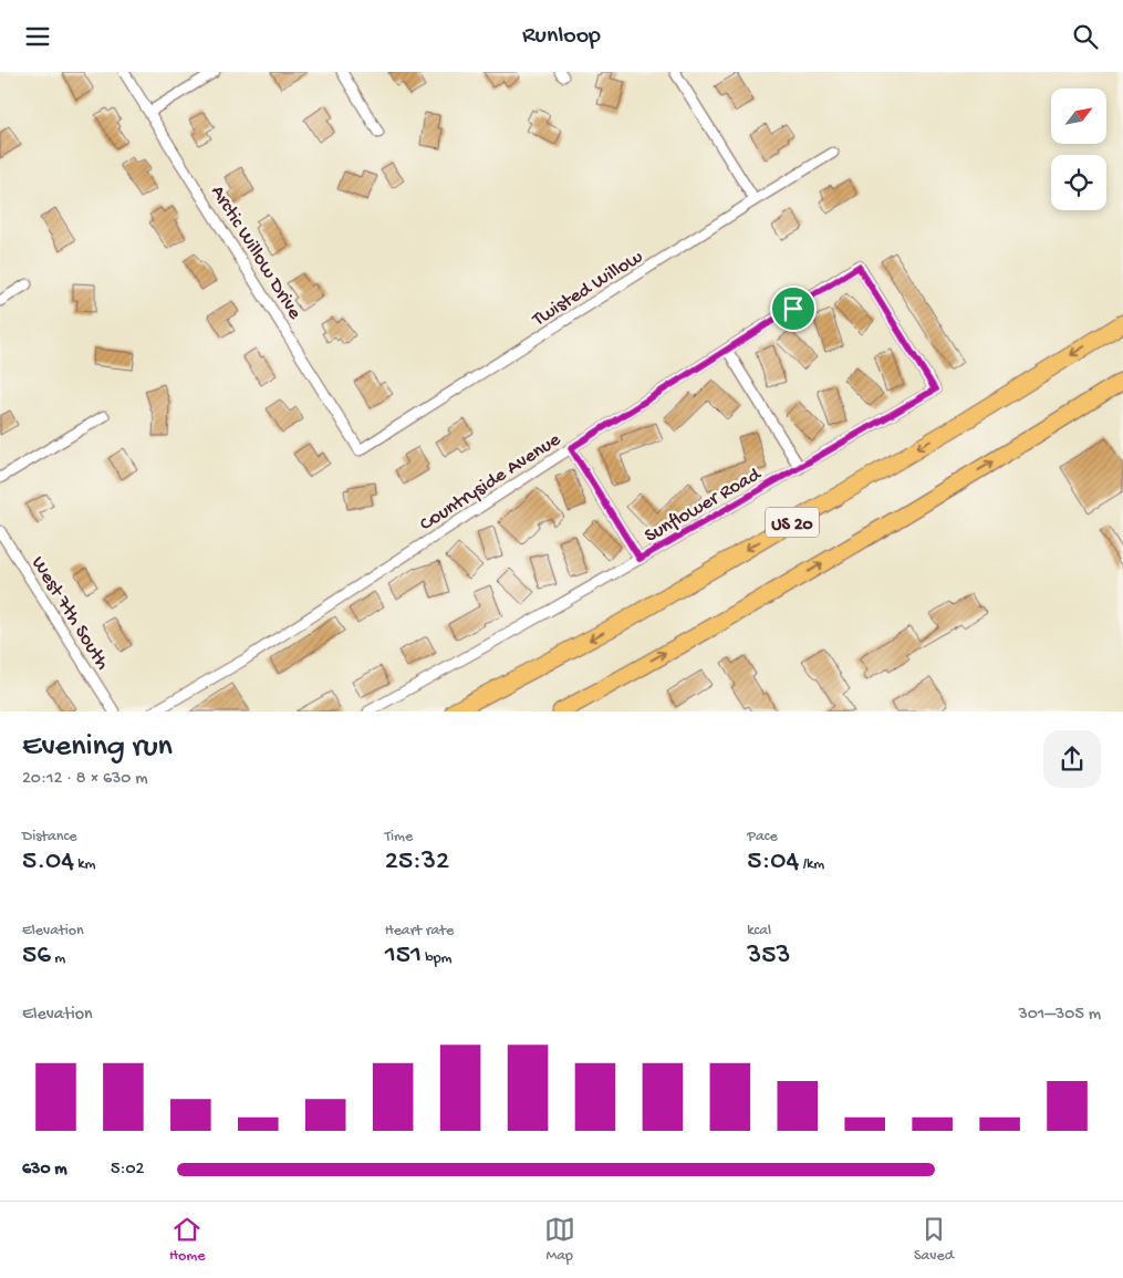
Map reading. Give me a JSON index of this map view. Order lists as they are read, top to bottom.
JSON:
{
  "streets": {
    "highway": ["US 20"],
    "street": [
      "Arctic Willow Drive",
      "Twisted Willow",
      "Countryside Avenue",
      "Sunflower Road",
      "West 7th South"
    ]
  },
  "crossings": [
    ["Arctic Willow Drive", "Twisted Willow"],
    ["Countryside Avenue", "Sunflower Road"]
  ],
  "north": "top right",
  "page": {
    "header": "Runloop",
    "heading": ["Evening run", "20:12 · 8 × 630 m"],
    "stats": [
      ["Distance", "5.04 km"],
      ["Time", "25:32"],
      ["Pace", "5:04 /km"],
      ["Elevation", "56 m"],
      ["Heart rate", "151 bpm"],
      ["kcal", "353"]
    ],
    "chart": ["Elevation", "301–305 m"],
    "list": [
      {
        "name": "630 m",
        "note": "5:02"
      }
    ],
    "tabs": ["Home", "Map", "Saved"]
  }
}
